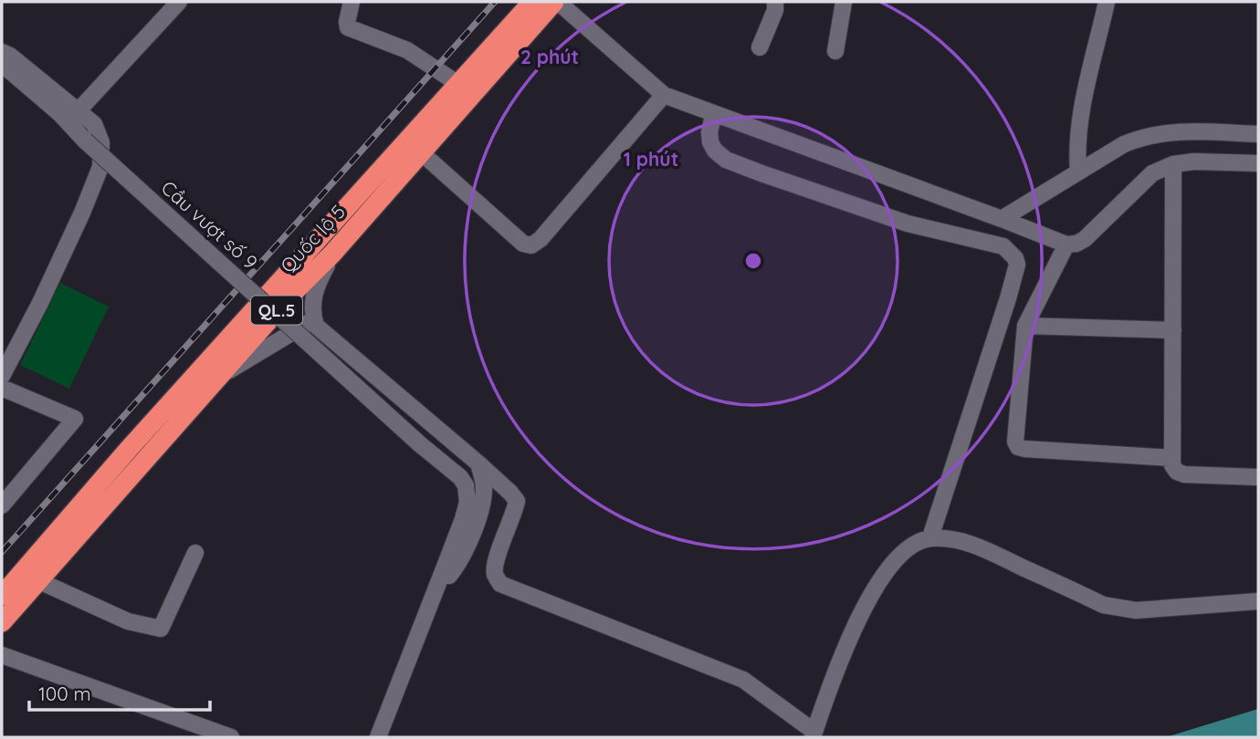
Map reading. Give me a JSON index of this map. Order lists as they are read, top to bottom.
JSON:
{
  "streets": {
    "highway": ["Quốc lộ 5", "QL.5"],
    "street": ["Cầu vượt số 9"]
  },
  "scale_bar": "100 m",
  "rings": ["2 phút", "1 phút"]
}
